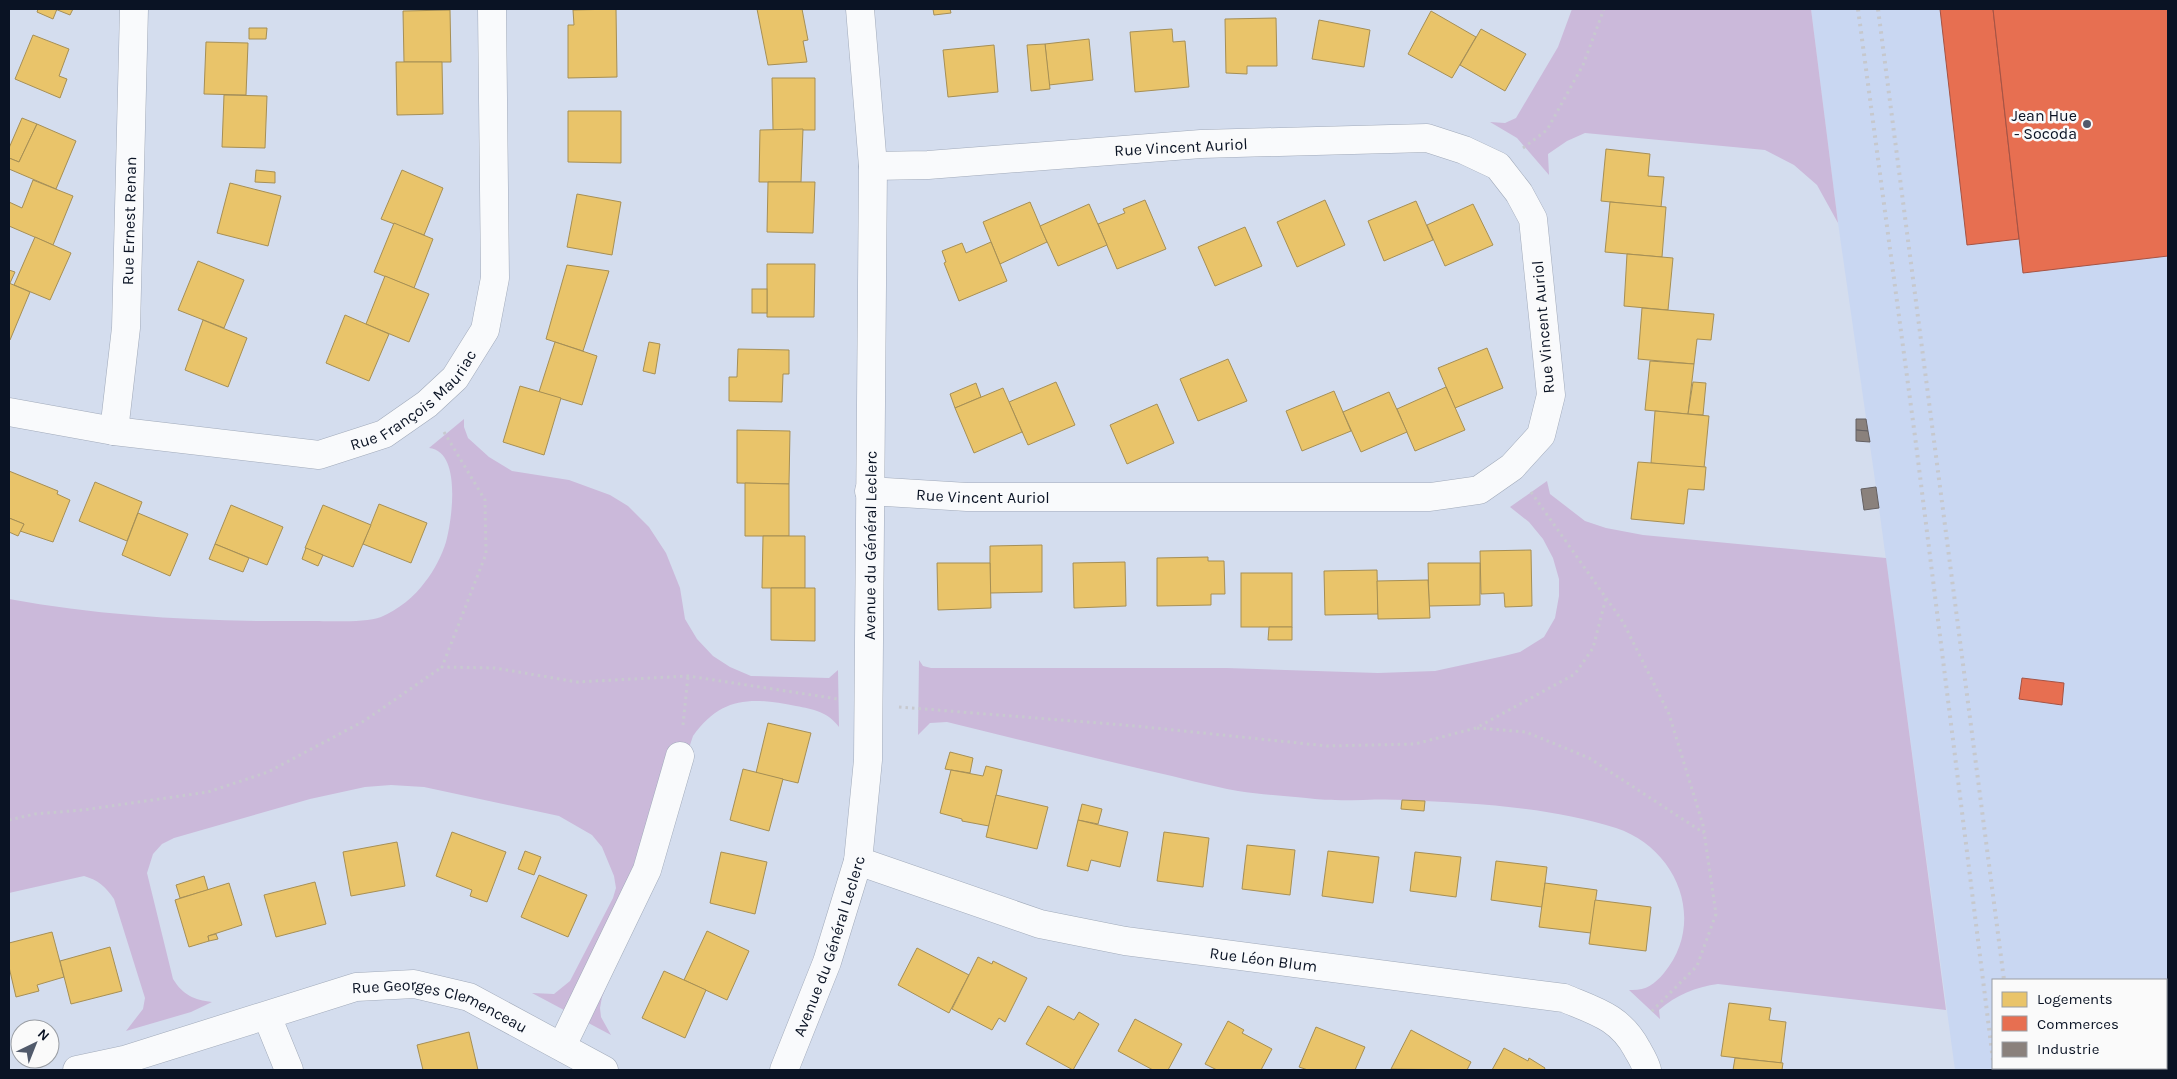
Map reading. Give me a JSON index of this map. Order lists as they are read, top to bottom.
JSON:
{
  "streets": {
    "street": [
      "Rue Vincent Auriol",
      "Rue Ernest Renan",
      "Rue François Mauriac",
      "Avenue du Général Leclerc",
      "Rue Léon Blum",
      "Rue Georges Clemenceau"
    ]
  },
  "crossings": [
    ["Rue Vincent Auriol", "Avenue du Général Leclerc"],
    ["Rue Ernest Renan", "Rue François Mauriac"],
    ["Avenue du Général Leclerc", "Rue Léon Blum"]
  ],
  "places": ["Jean Hue - Socoda"],
  "legend": ["Logements", "Commerces", "Industrie"],
  "north": "top right"
}
